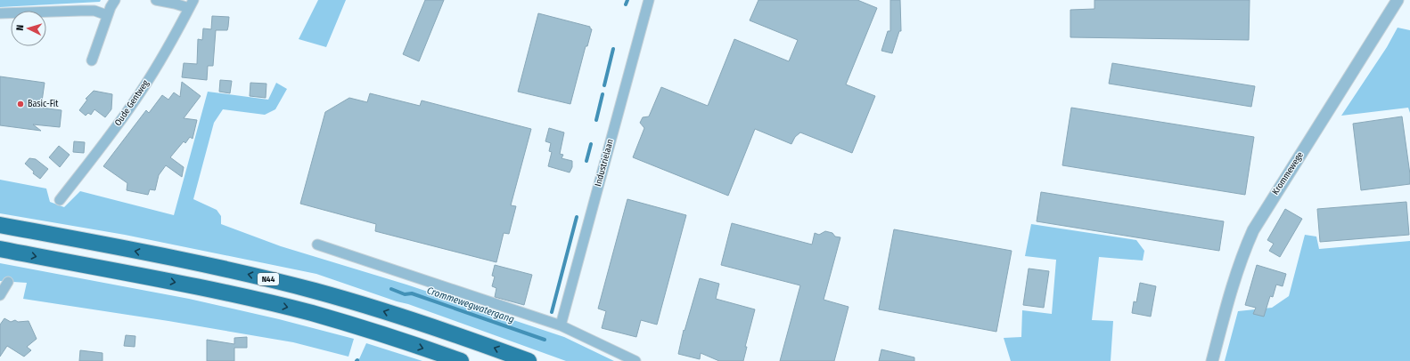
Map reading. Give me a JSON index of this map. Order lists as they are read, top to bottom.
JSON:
{
  "streets": {
    "highway": ["N44"],
    "street": ["Oude Gentweg", "Industrielaan", "Krommewege"]
  },
  "water": ["Crommewegwatergang"],
  "places": ["Basic-Fit"],
  "north": "left"
}
